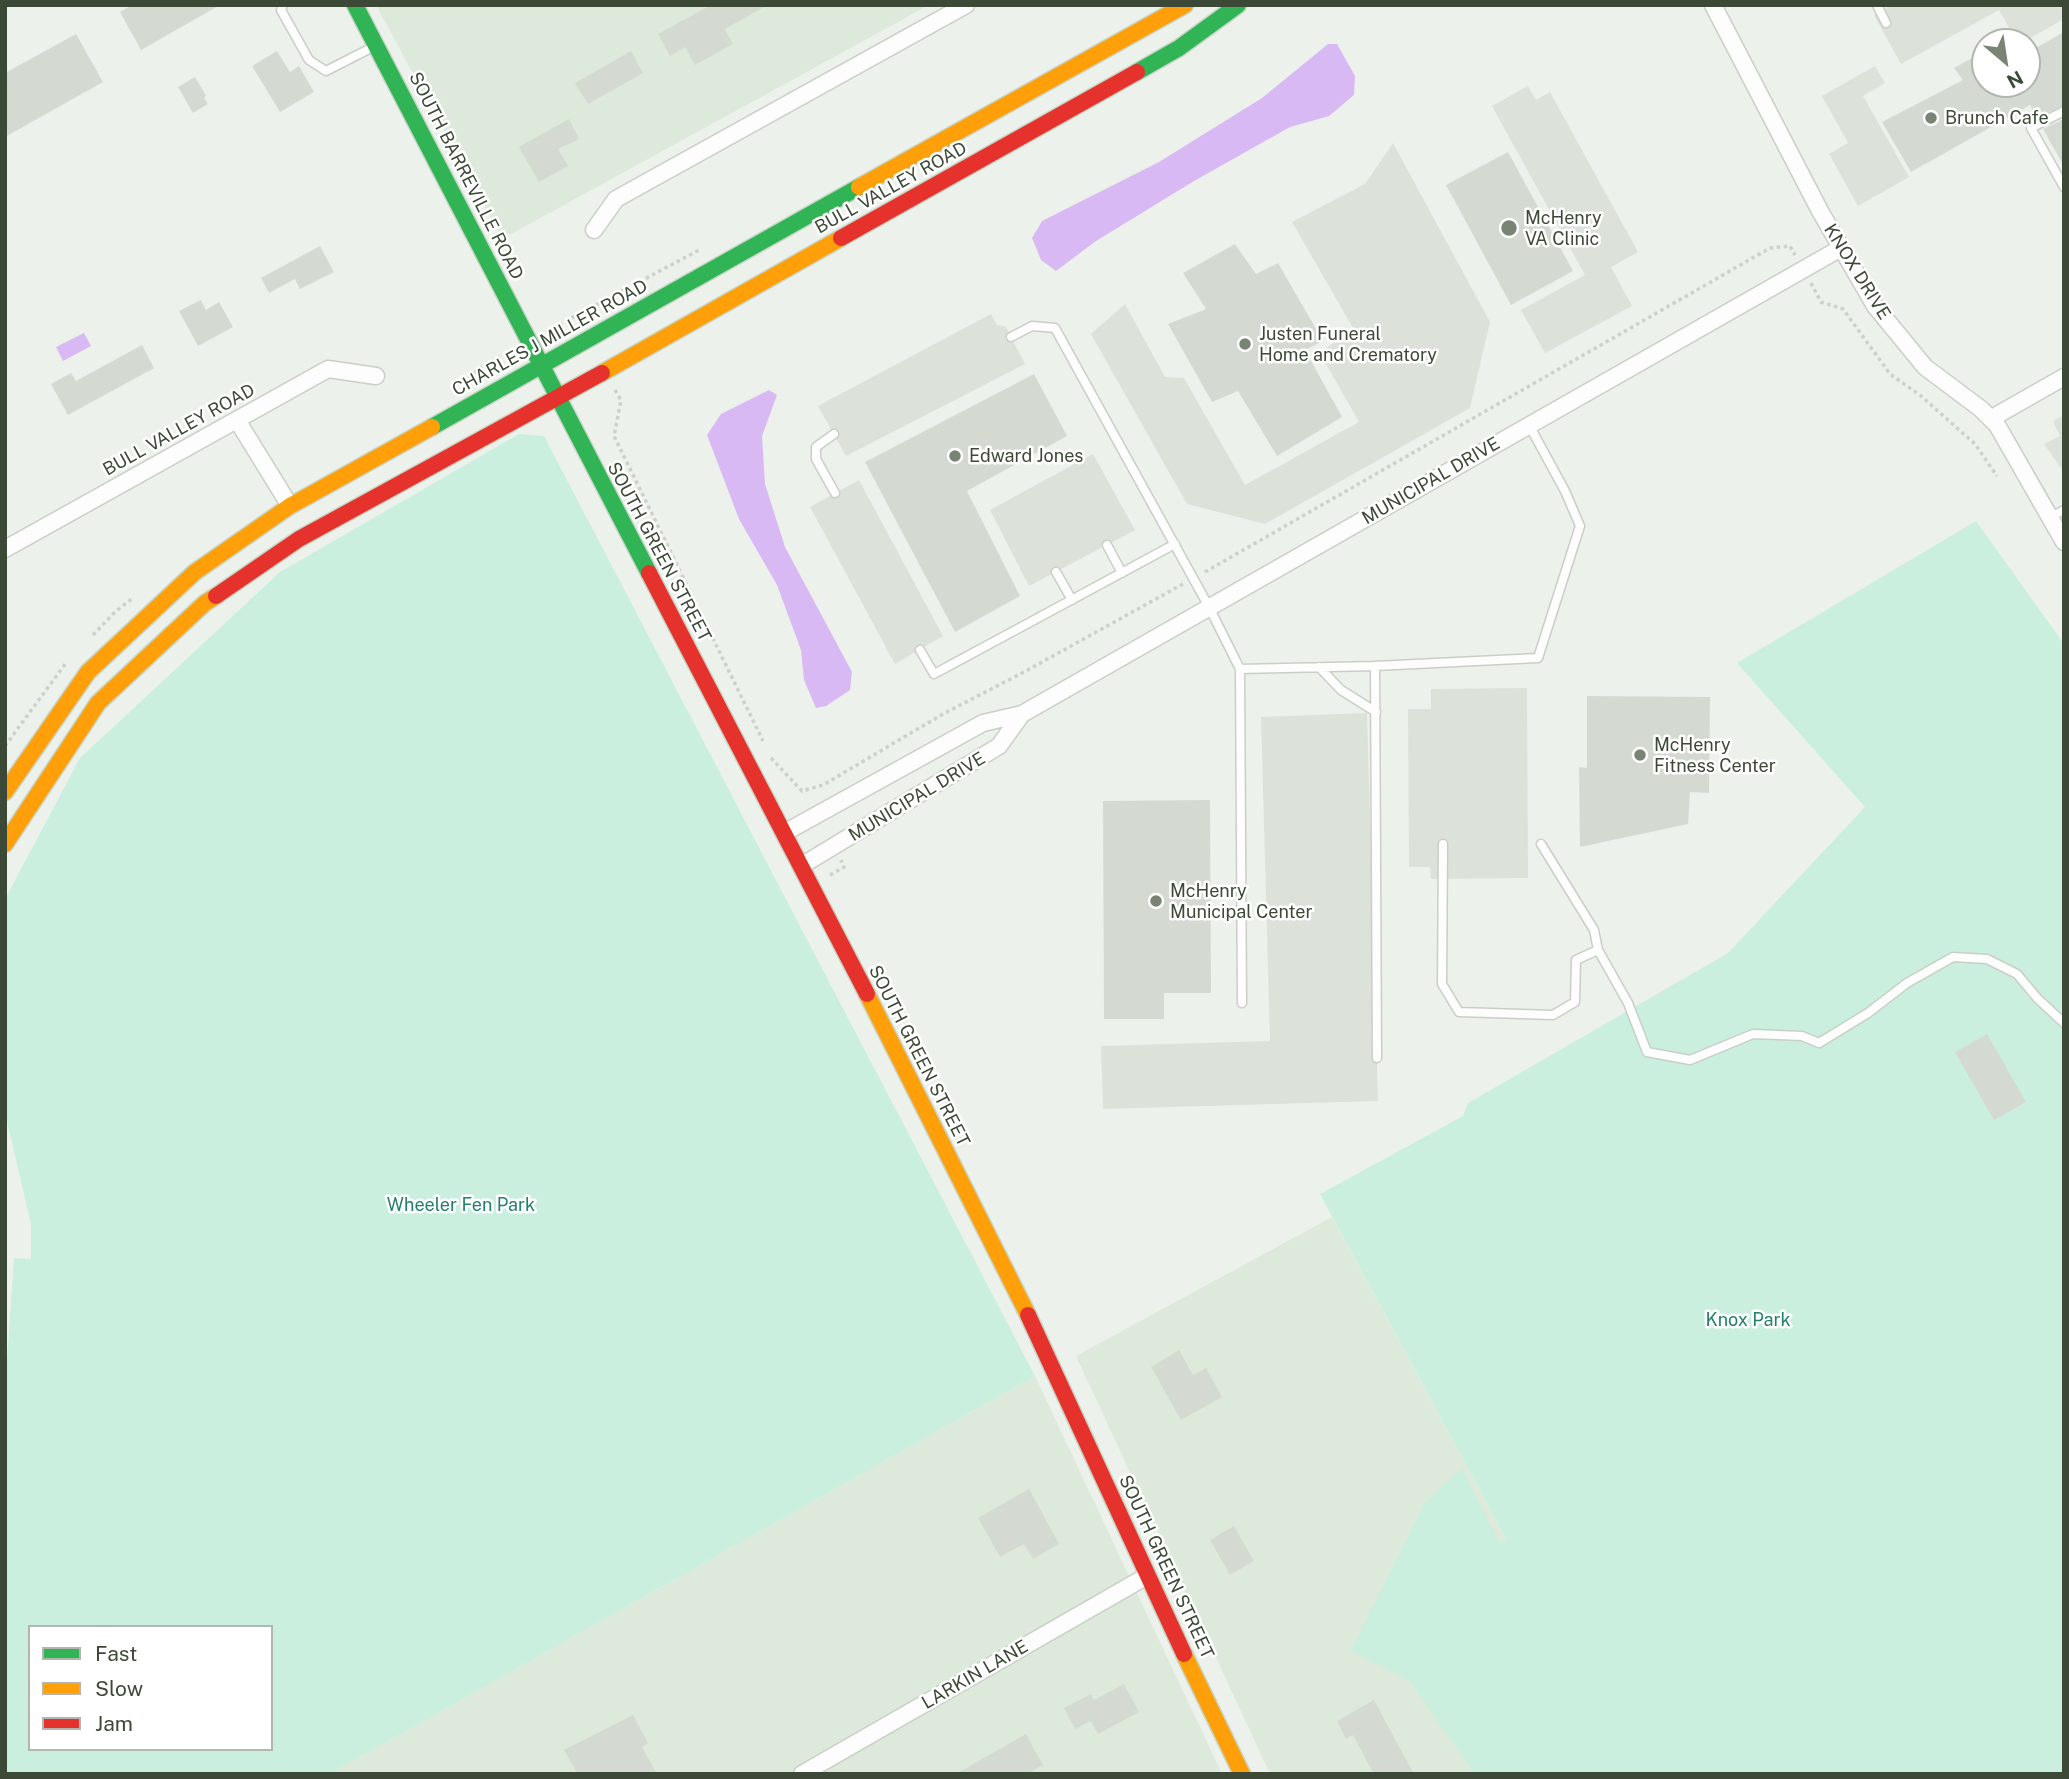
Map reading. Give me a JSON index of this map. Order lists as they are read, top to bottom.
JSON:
{
  "streets": {
    "street": [
      "SOUTH BARREVILLE ROAD",
      "BULL VALLEY ROAD",
      "KNOX DRIVE",
      "CHARLES J MILLER ROAD",
      "MUNICIPAL DRIVE",
      "SOUTH GREEN STREET",
      "LARKIN LANE"
    ]
  },
  "crossings": [
    ["SOUTH BARREVILLE ROAD", "CHARLES J MILLER ROAD"],
    ["SOUTH BARREVILLE ROAD", "SOUTH GREEN STREET"],
    ["BULL VALLEY ROAD", "SOUTH GREEN STREET"],
    ["KNOX DRIVE", "MUNICIPAL DRIVE"],
    ["CHARLES J MILLER ROAD", "SOUTH GREEN STREET"],
    ["MUNICIPAL DRIVE", "SOUTH GREEN STREET"],
    ["SOUTH GREEN STREET", "LARKIN LANE"]
  ],
  "parks": ["Wheeler Fen Park", "Knox Park"],
  "places": [
    "Brunch Cafe",
    "McHenry VA Clinic",
    "Justen Funeral Home and Crematory",
    "Edward Jones",
    "McHenry Fitness Center",
    "McHenry Municipal Center"
  ],
  "legend": ["Fast", "Slow", "Jam"],
  "north": "bottom right"
}
